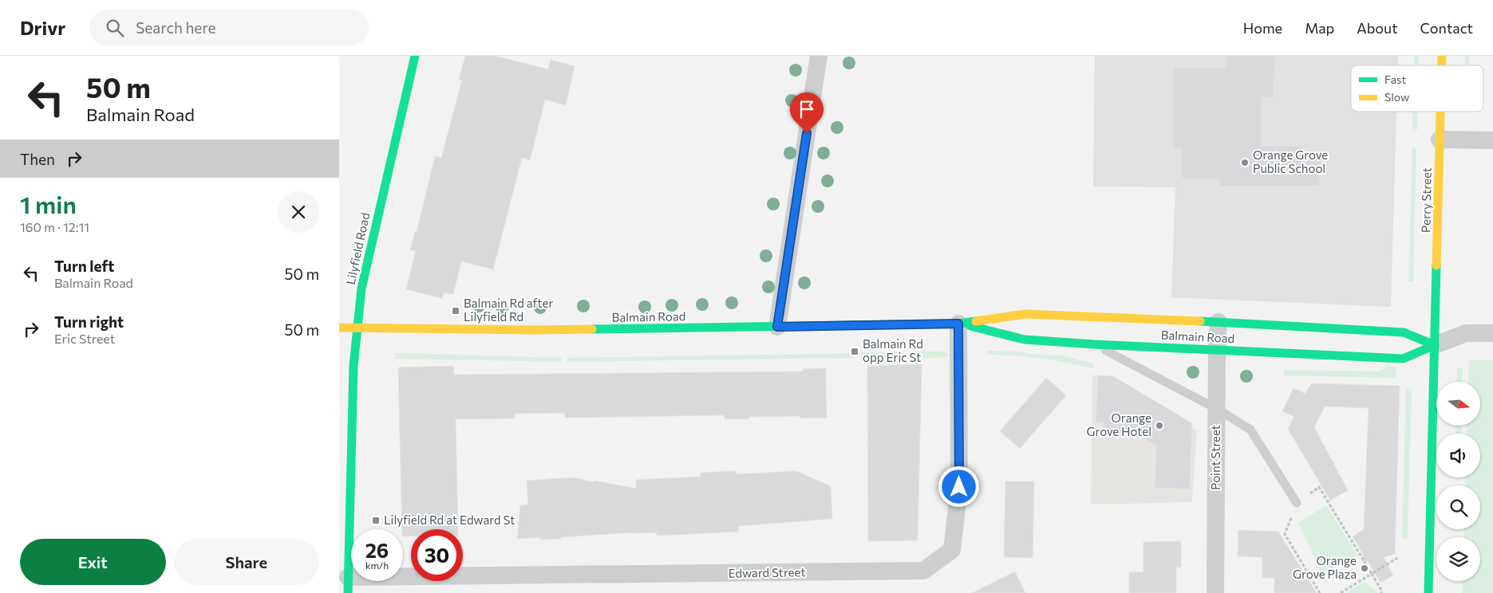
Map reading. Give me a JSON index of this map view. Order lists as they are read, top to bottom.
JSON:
{
  "streets": {
    "main road": ["Perry Street", "Lilyfield Road", "Balmain Road"],
    "street": ["Point Street", "Edward Street"]
  },
  "crossings": [
    ["Perry Street", "Balmain Road"],
    ["Lilyfield Road", "Balmain Road"],
    ["Lilyfield Road", "Edward Street"],
    ["Balmain Road", "Point Street"],
    ["Balmain Road", "Edward Street"]
  ],
  "places": {
    "other": ["Orange Grove Public School", "Orange Grove Hotel", "Orange Grove Plaza"],
    "transit": ["Balmain Rd after Lilyfield Rd", "Balmain Rd opp Eric St", "Lilyfield Rd at Edward St"]
  },
  "legend": ["Fast", "Slow"],
  "north": "right",
  "page": {
    "header": "Drivr",
    "search": "Search here",
    "nav": [
      "Home",
      "Map",
      "About",
      "Contact"
    ],
    "turn": ["50 m", "Balmain Road"],
    "then": "Then",
    "heading": ["1 min", "160 m · 12:11"],
    "list": [
      {
        "name": "Turn left",
        "note": "Balmain Road",
        "value": "50 m"
      },
      {
        "name": "Turn right",
        "note": "Eric Street",
        "value": "50 m"
      }
    ],
    "speed": "26 km/h",
    "limit": "30",
    "buttons": ["Exit", "Share"]
  }
}
